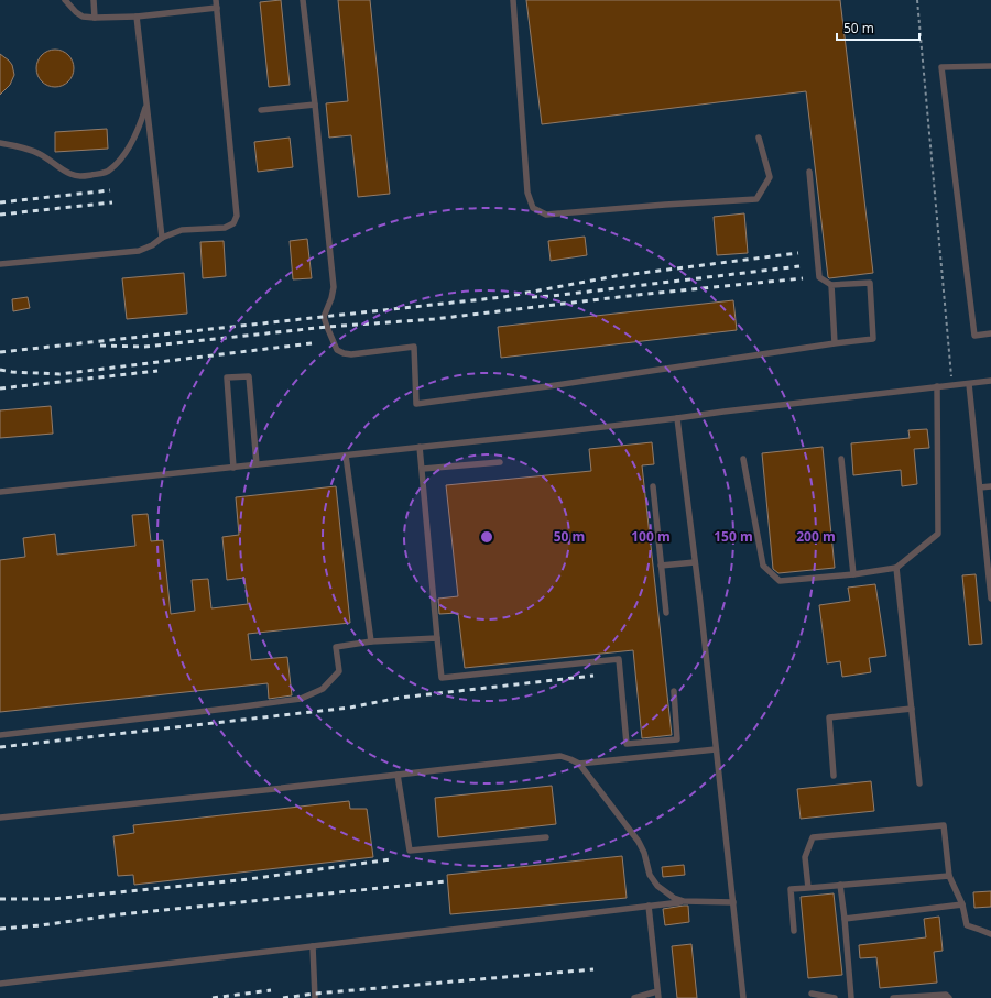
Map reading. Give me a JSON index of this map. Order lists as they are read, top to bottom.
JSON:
{
  "scale_bar": "50 m",
  "rings": [
    "50 m",
    "100 m",
    "150 m",
    "200 m"
  ]
}
